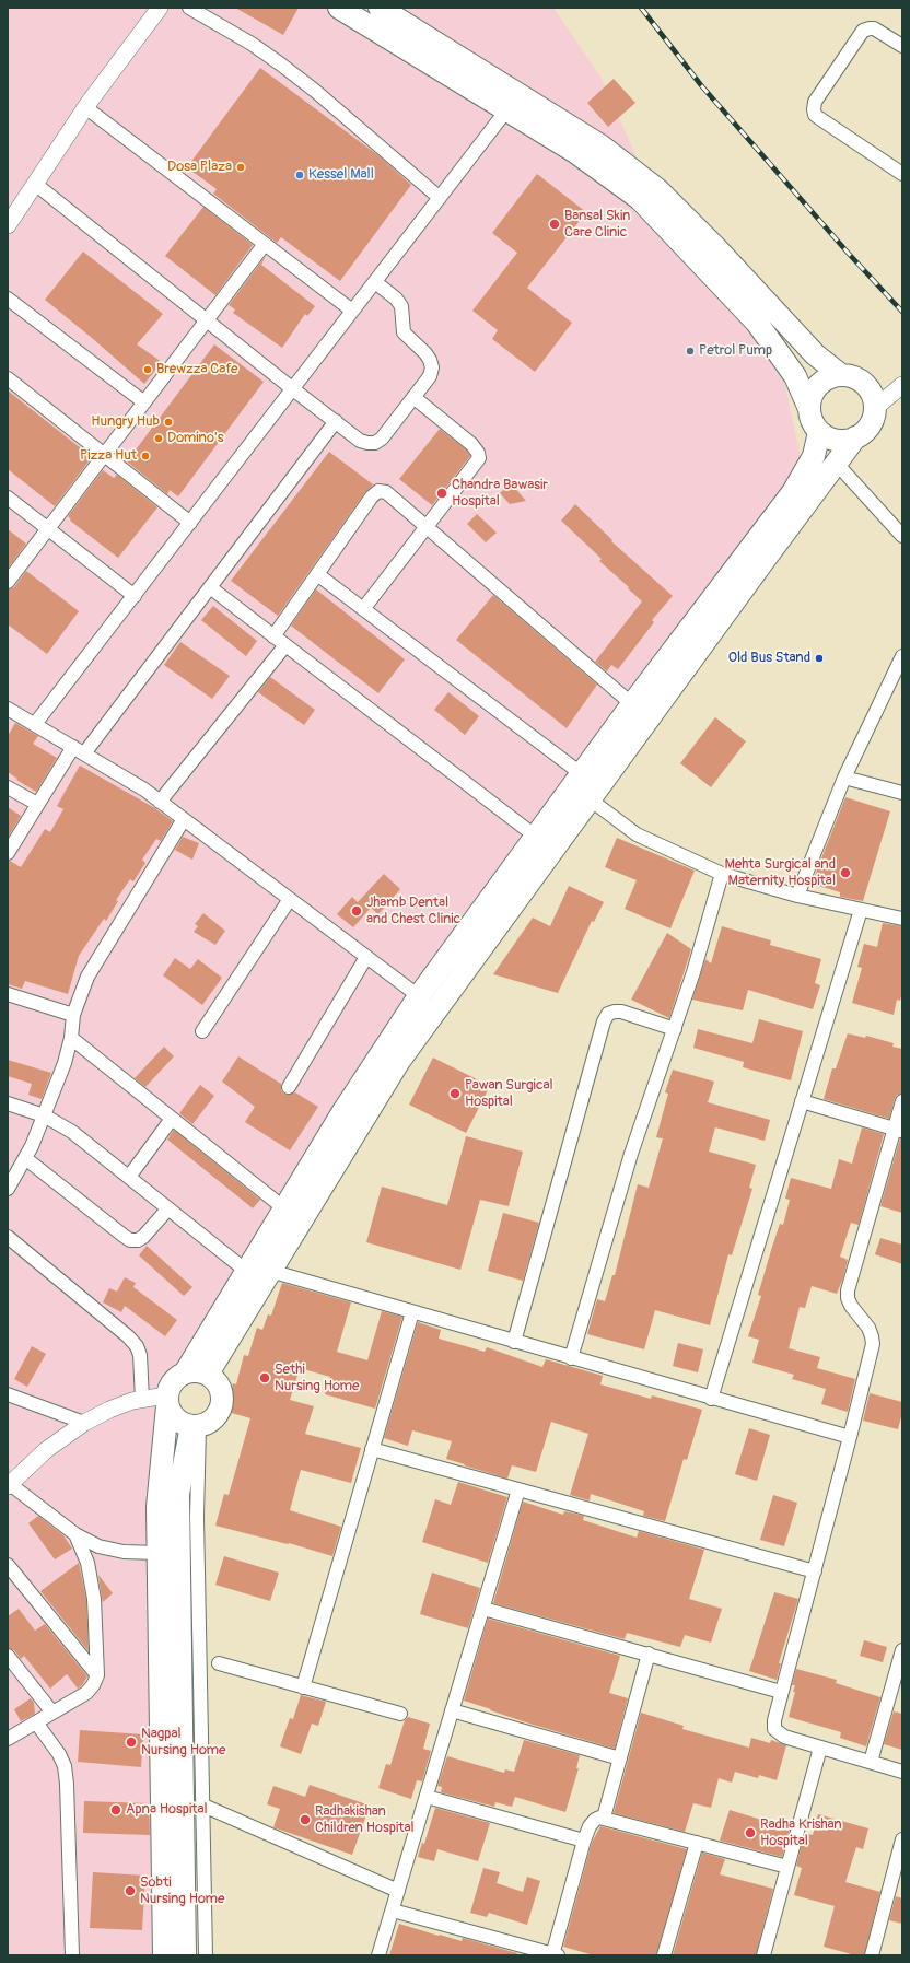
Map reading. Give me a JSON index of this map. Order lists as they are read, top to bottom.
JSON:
{
  "places": [
    "Dosa Plaza",
    "Kessel Mall",
    "Bansal Skin Care Clinic",
    "Petrol Pump",
    "Brewzza Cafe",
    "Hungry Hub",
    "Domino's",
    "Pizza Hut",
    "Chandra Bawasir Hospital",
    "Old Bus Stand",
    "Mehta Surgical and Maternity Hospital",
    "Jhamb Dental and Chest Clinic",
    "Pawan Surgical Hospital",
    "Sethi Nursing Home",
    "Nagpal Nursing Home",
    "Apna Hospital",
    "Radhakishan Children Hospital",
    "Radha Krishan Hospital",
    "Sobti Nursing Home"
  ]
}
